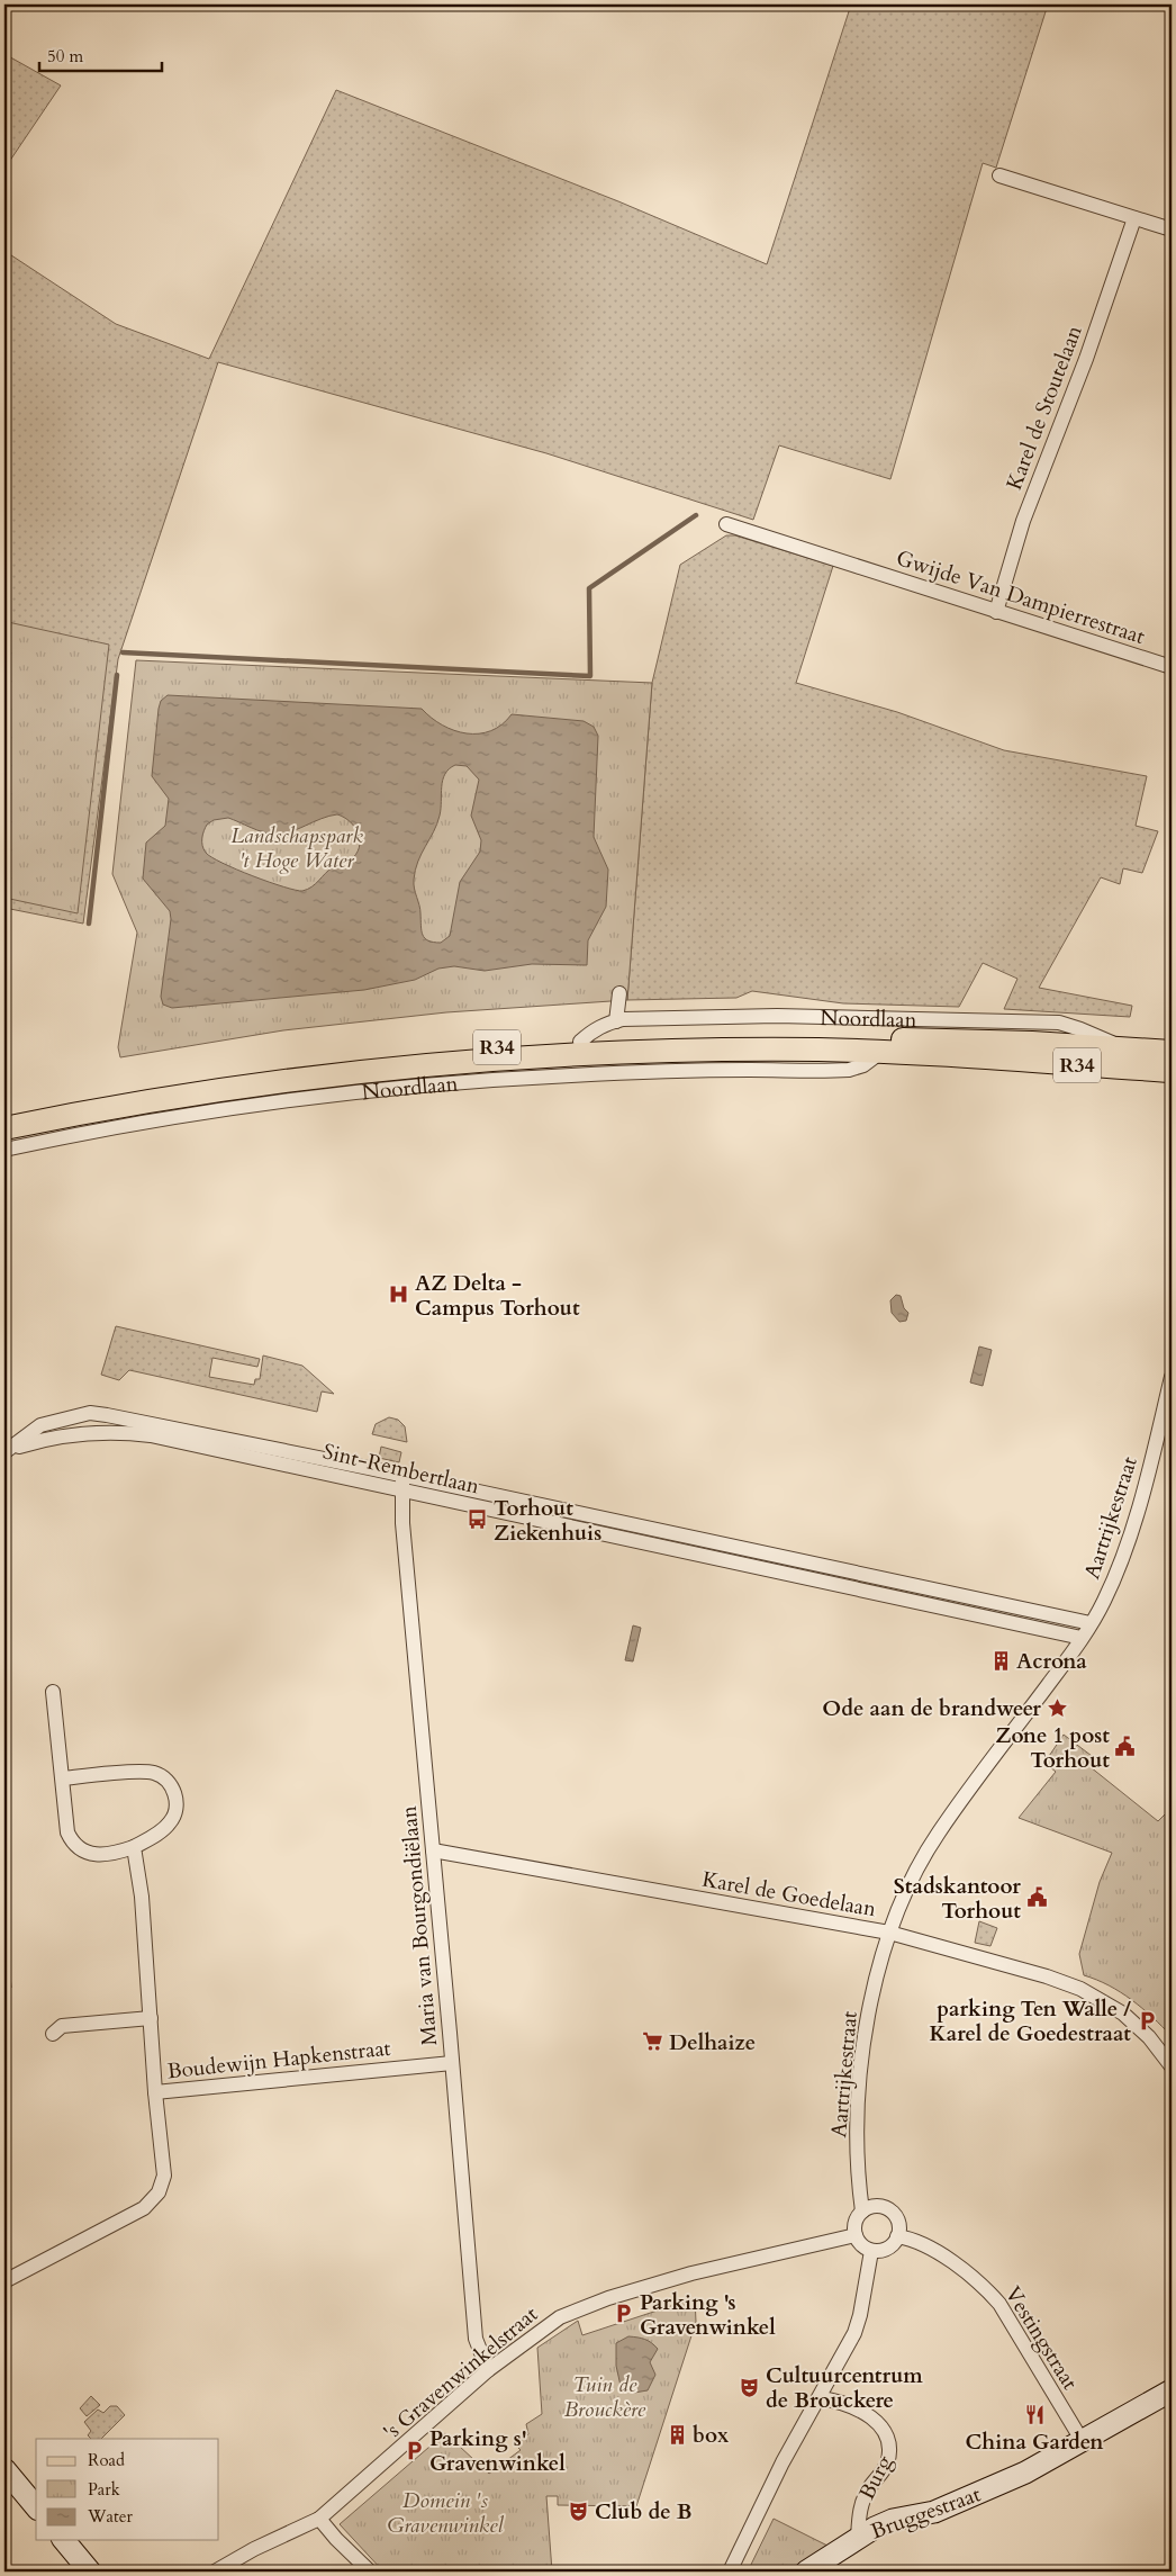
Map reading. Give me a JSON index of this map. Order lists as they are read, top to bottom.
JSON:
{
  "streets": {
    "main road": ["Noordlaan", "R34"],
    "street": [
      "Karel de Stoutelaan",
      "Gwijde Van Dampierrestraat",
      "Sint-Rembertlaan",
      "Aartrijkestraat",
      "Karel de Goedelaan",
      "Maria van Bourgondiëlaan",
      "Boudewijn Hapkenstraat",
      "Vestingstraat",
      "'s Gravenwinkelstraat",
      "Burg",
      "Bruggestraat"
    ]
  },
  "crossings": [
    ["Karel de Stoutelaan", "Gwijde Van Dampierrestraat"],
    ["Sint-Rembertlaan", "Aartrijkestraat"],
    ["Sint-Rembertlaan", "Maria van Bourgondiëlaan"],
    ["Aartrijkestraat", "Karel de Goedelaan"],
    ["Aartrijkestraat", "Vestingstraat"],
    ["Aartrijkestraat", "'s Gravenwinkelstraat"],
    ["Karel de Goedelaan", "Maria van Bourgondiëlaan"],
    ["Maria van Bourgondiëlaan", "Boudewijn Hapkenstraat"],
    ["Maria van Bourgondiëlaan", "'s Gravenwinkelstraat"],
    ["Vestingstraat", "'s Gravenwinkelstraat"],
    ["Vestingstraat", "Bruggestraat"],
    ["Burg", "Bruggestraat"]
  ],
  "parks": ["Landschapspark 't Hoge Water", "Tuin de Brouckère", "Domein 's Gravenwinkel"],
  "places": {
    "hospital": ["AZ Delta - Campus Torhout"],
    "bus stop": ["Torhout Ziekenhuis"],
    "building": ["Acrona", "box"],
    "place": ["Ode aan de brandweer"],
    "public building": ["Zone 1 post Torhout", "Stadskantoor Torhout"],
    "parking": ["parking Ten Walle / Karel de Goedestraat", "Parking 's Gravenwinkel", "Parking s' Gravenwinkel"],
    "supermarket": ["Delhaize"],
    "theatre": ["Cultuurcentrum de Brouckere", "Club de B"],
    "restaurant": ["China Garden"]
  },
  "legend": ["Road", "Park", "Water"],
  "scale_bar": "50 m"
}
